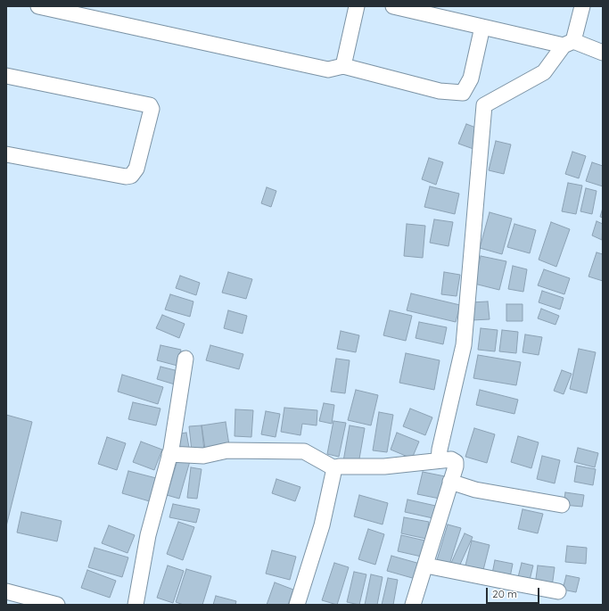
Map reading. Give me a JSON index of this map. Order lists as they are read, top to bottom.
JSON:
{
  "scale_bar": "20 m"
}
